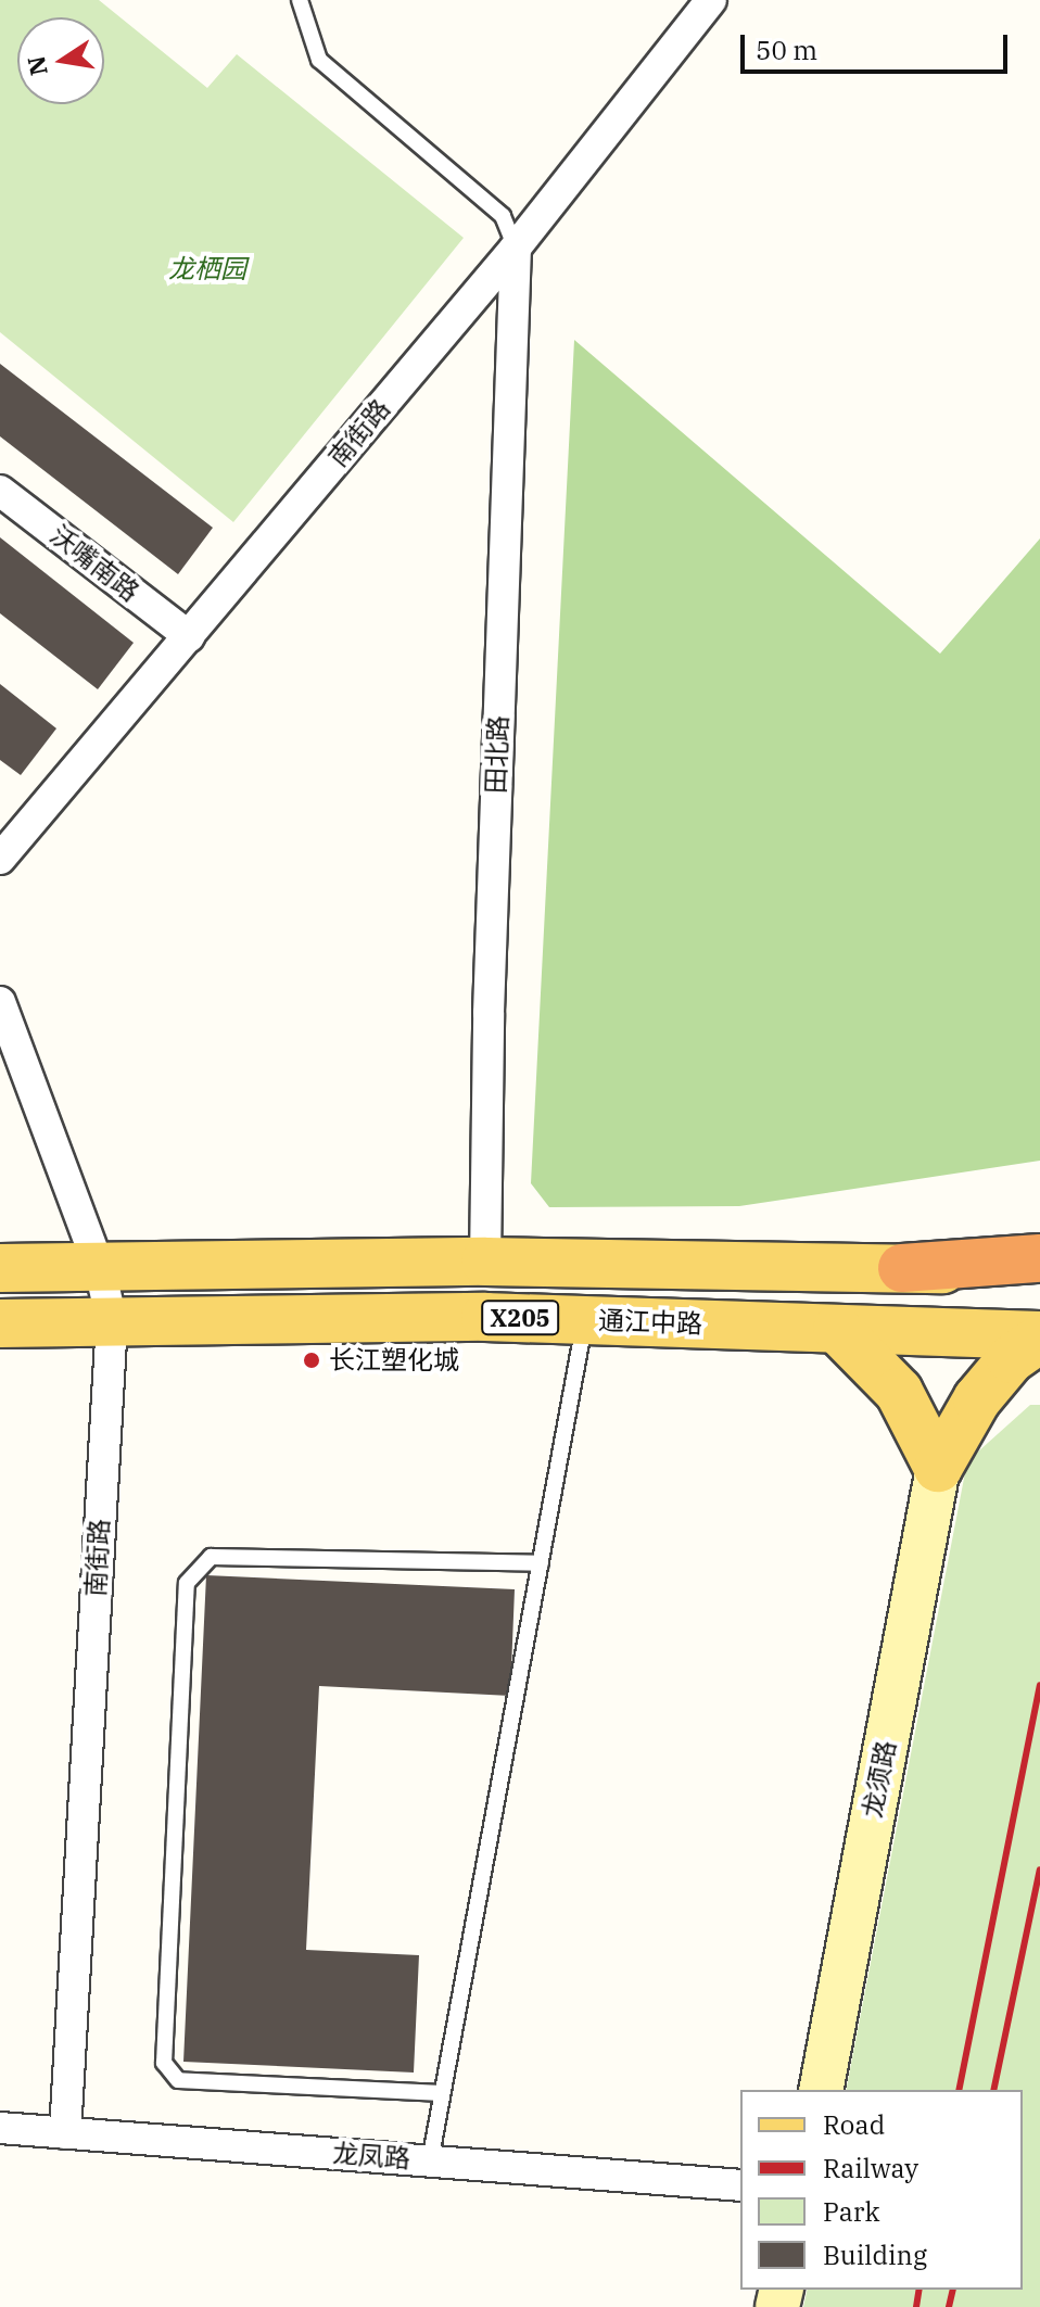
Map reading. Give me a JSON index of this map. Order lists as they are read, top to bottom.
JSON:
{
  "streets": {
    "main road": ["X205", "通江中路"],
    "street": [
      "南街路",
      "沃嘴南路",
      "田北路",
      "龙须路",
      "龙凤路"
    ]
  },
  "crossings": [
    ["南街路", "沃嘴南路"],
    ["南街路", "田北路"],
    ["南街路", "X205"],
    ["南街路", "通江中路"],
    ["南街路", "龙凤路"],
    ["田北路", "X205"]
  ],
  "parks": ["龙栖园"],
  "places": ["长江塑化城"],
  "legend": [
    "Road",
    "Railway",
    "Park",
    "Building"
  ],
  "scale_bar": "50 m",
  "north": "left"
}
